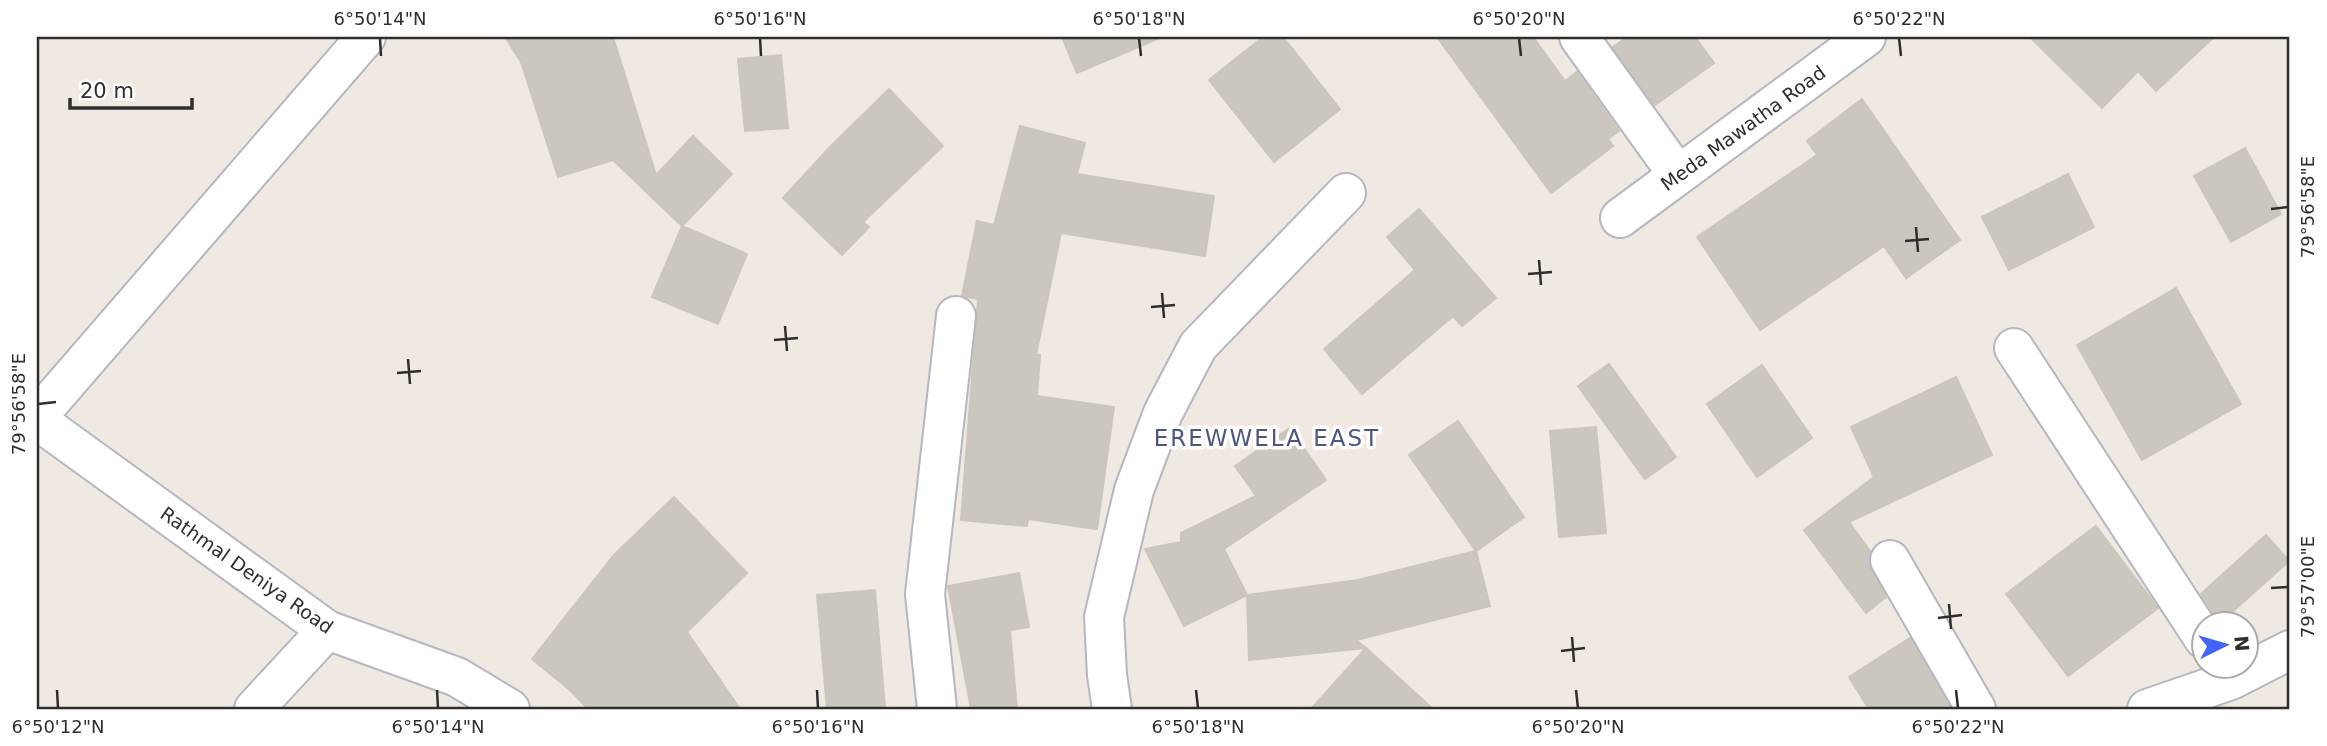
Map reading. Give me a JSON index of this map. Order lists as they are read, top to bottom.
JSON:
{
  "streets": {
    "street": ["Meda Mawatha Road", "Rathmal Deniya Road"]
  },
  "districts": ["EREWWELA EAST"],
  "scale_bar": "20 m",
  "north": "right",
  "coordinates": [
    "6°50'14\"N",
    "6°50'16\"N",
    "6°50'18\"N",
    "6°50'20\"N",
    "6°50'22\"N",
    "79°56'58\"E",
    "79°57'00\"E",
    "6°50'12\"N"
  ]
}
